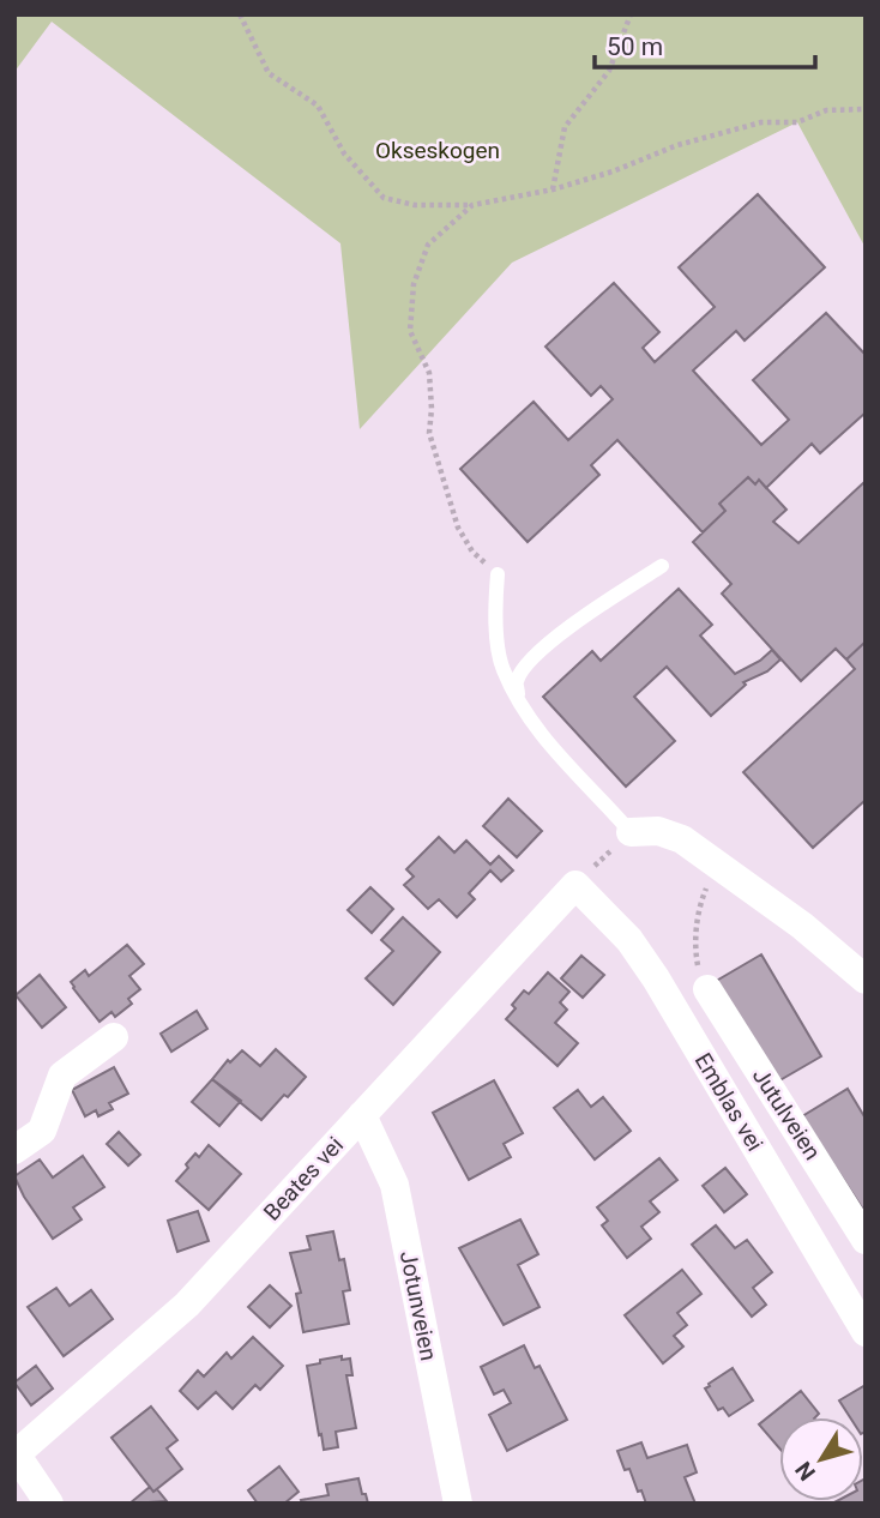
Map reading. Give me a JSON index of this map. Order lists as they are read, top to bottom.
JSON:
{
  "streets": {
    "street": [
      "Emblas vei",
      "Jutulveien",
      "Beates vei",
      "Jotunveien"
    ]
  },
  "crossings": [
    ["Emblas vei", "Beates vei"],
    ["Beates vei", "Jotunveien"]
  ],
  "parks": ["Okseskogen"],
  "scale_bar": "50 m",
  "north": "bottom left"
}
